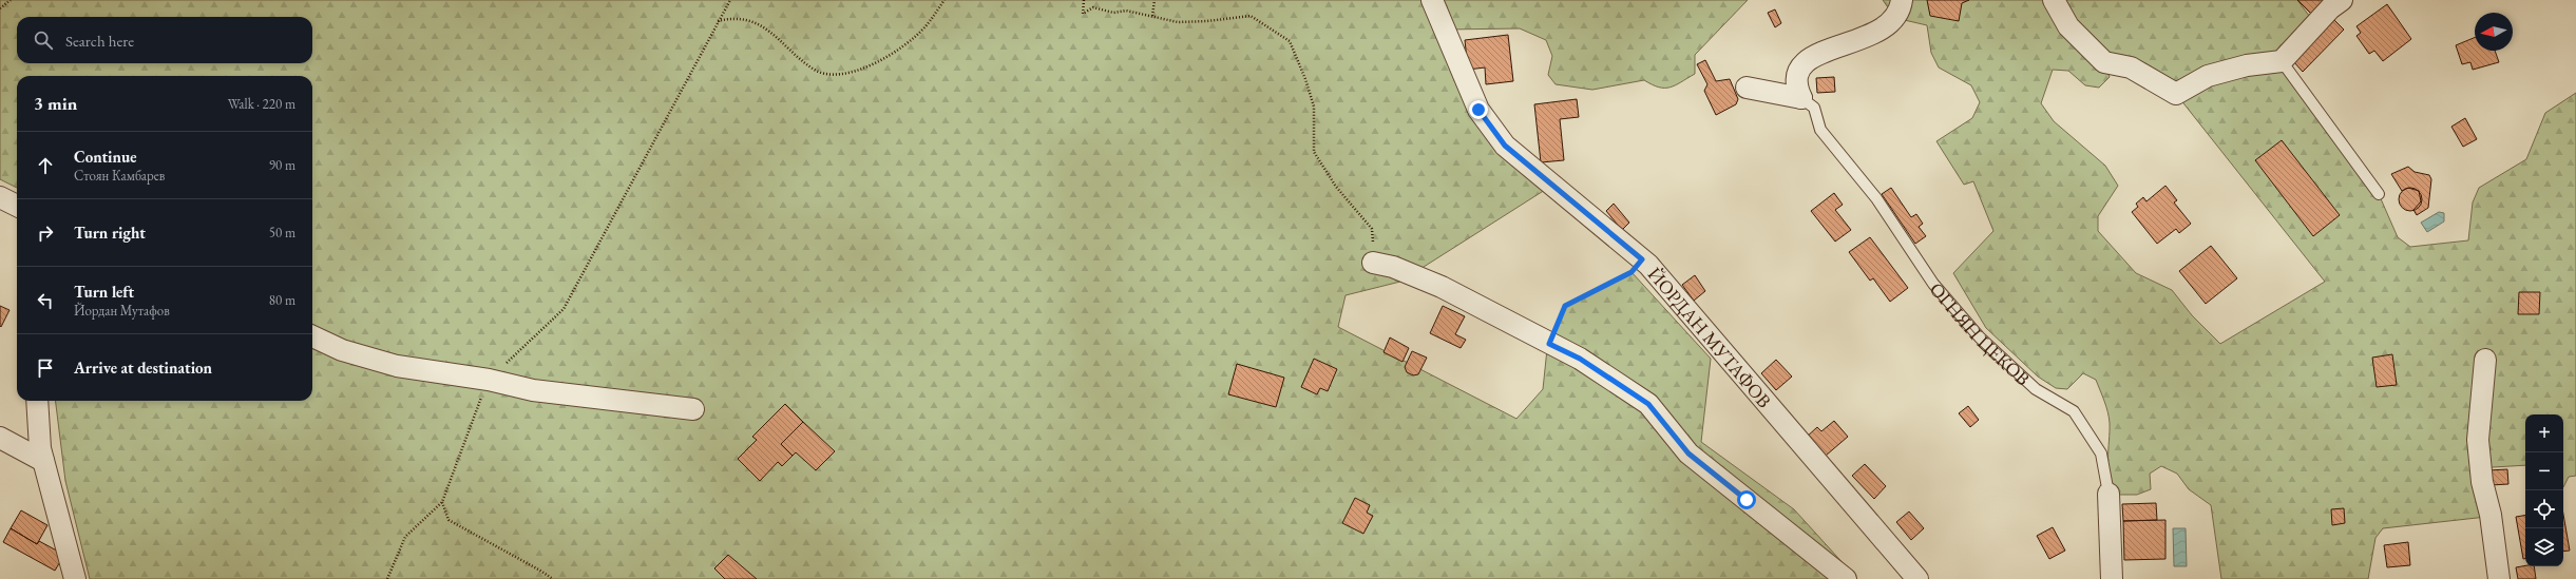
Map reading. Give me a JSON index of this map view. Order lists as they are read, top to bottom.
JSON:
{
  "streets": {
    "street": ["ОГНЯН ЦЕКОВ", "ЙОРДАН МУТАФОВ"]
  },
  "north": "left",
  "page": {
    "search": "Search here",
    "heading": ["3 min", "Walk · 220 m"],
    "list": [
      ["Continue", "Стоян Камбарев", "90 m"],
      ["Turn right", "50 m"],
      ["Turn left", "Йордан Мутафов", "80 m"],
      "Arrive at destination"
    ],
    "map_buttons": ["+", "−"]
  }
}
